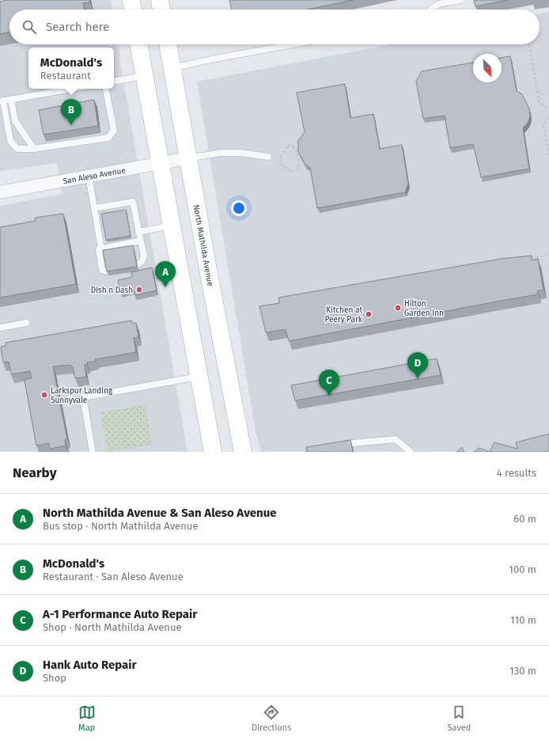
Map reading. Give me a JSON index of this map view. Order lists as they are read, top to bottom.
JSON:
{
  "streets": {
    "main road": ["North Mathilda Avenue"],
    "street": ["San Aleso Avenue"]
  },
  "crossings": [
    ["San Aleso Avenue", "North Mathilda Avenue"]
  ],
  "places": [
    "Dish n Dash",
    "Hilton Garden Inn",
    "Kitchen at Peery Park",
    "Larkspur Landing Sunnyvale"
  ],
  "north": "bottom right",
  "page": {
    "search": "Search here",
    "popup": ["McDonald's", "Restaurant"],
    "pins": [
      "B",
      "A",
      "D",
      "C"
    ],
    "heading": ["Nearby", "4 results"],
    "list": [
      {
        "mark": "A",
        "name": "North Mathilda Avenue & San Aleso Avenue",
        "note": "Bus stop · North Mathilda Avenue",
        "value": "60 m"
      },
      {
        "mark": "B",
        "name": "McDonald's",
        "note": "Restaurant · San Aleso Avenue",
        "value": "100 m"
      },
      {
        "mark": "C",
        "name": "A-1 Performance Auto Repair",
        "note": "Shop · North Mathilda Avenue",
        "value": "110 m"
      },
      {
        "mark": "D",
        "name": "Hank Auto Repair",
        "note": "Shop",
        "value": "130 m"
      }
    ],
    "nav": ["Map", "Directions", "Saved"]
  }
}
